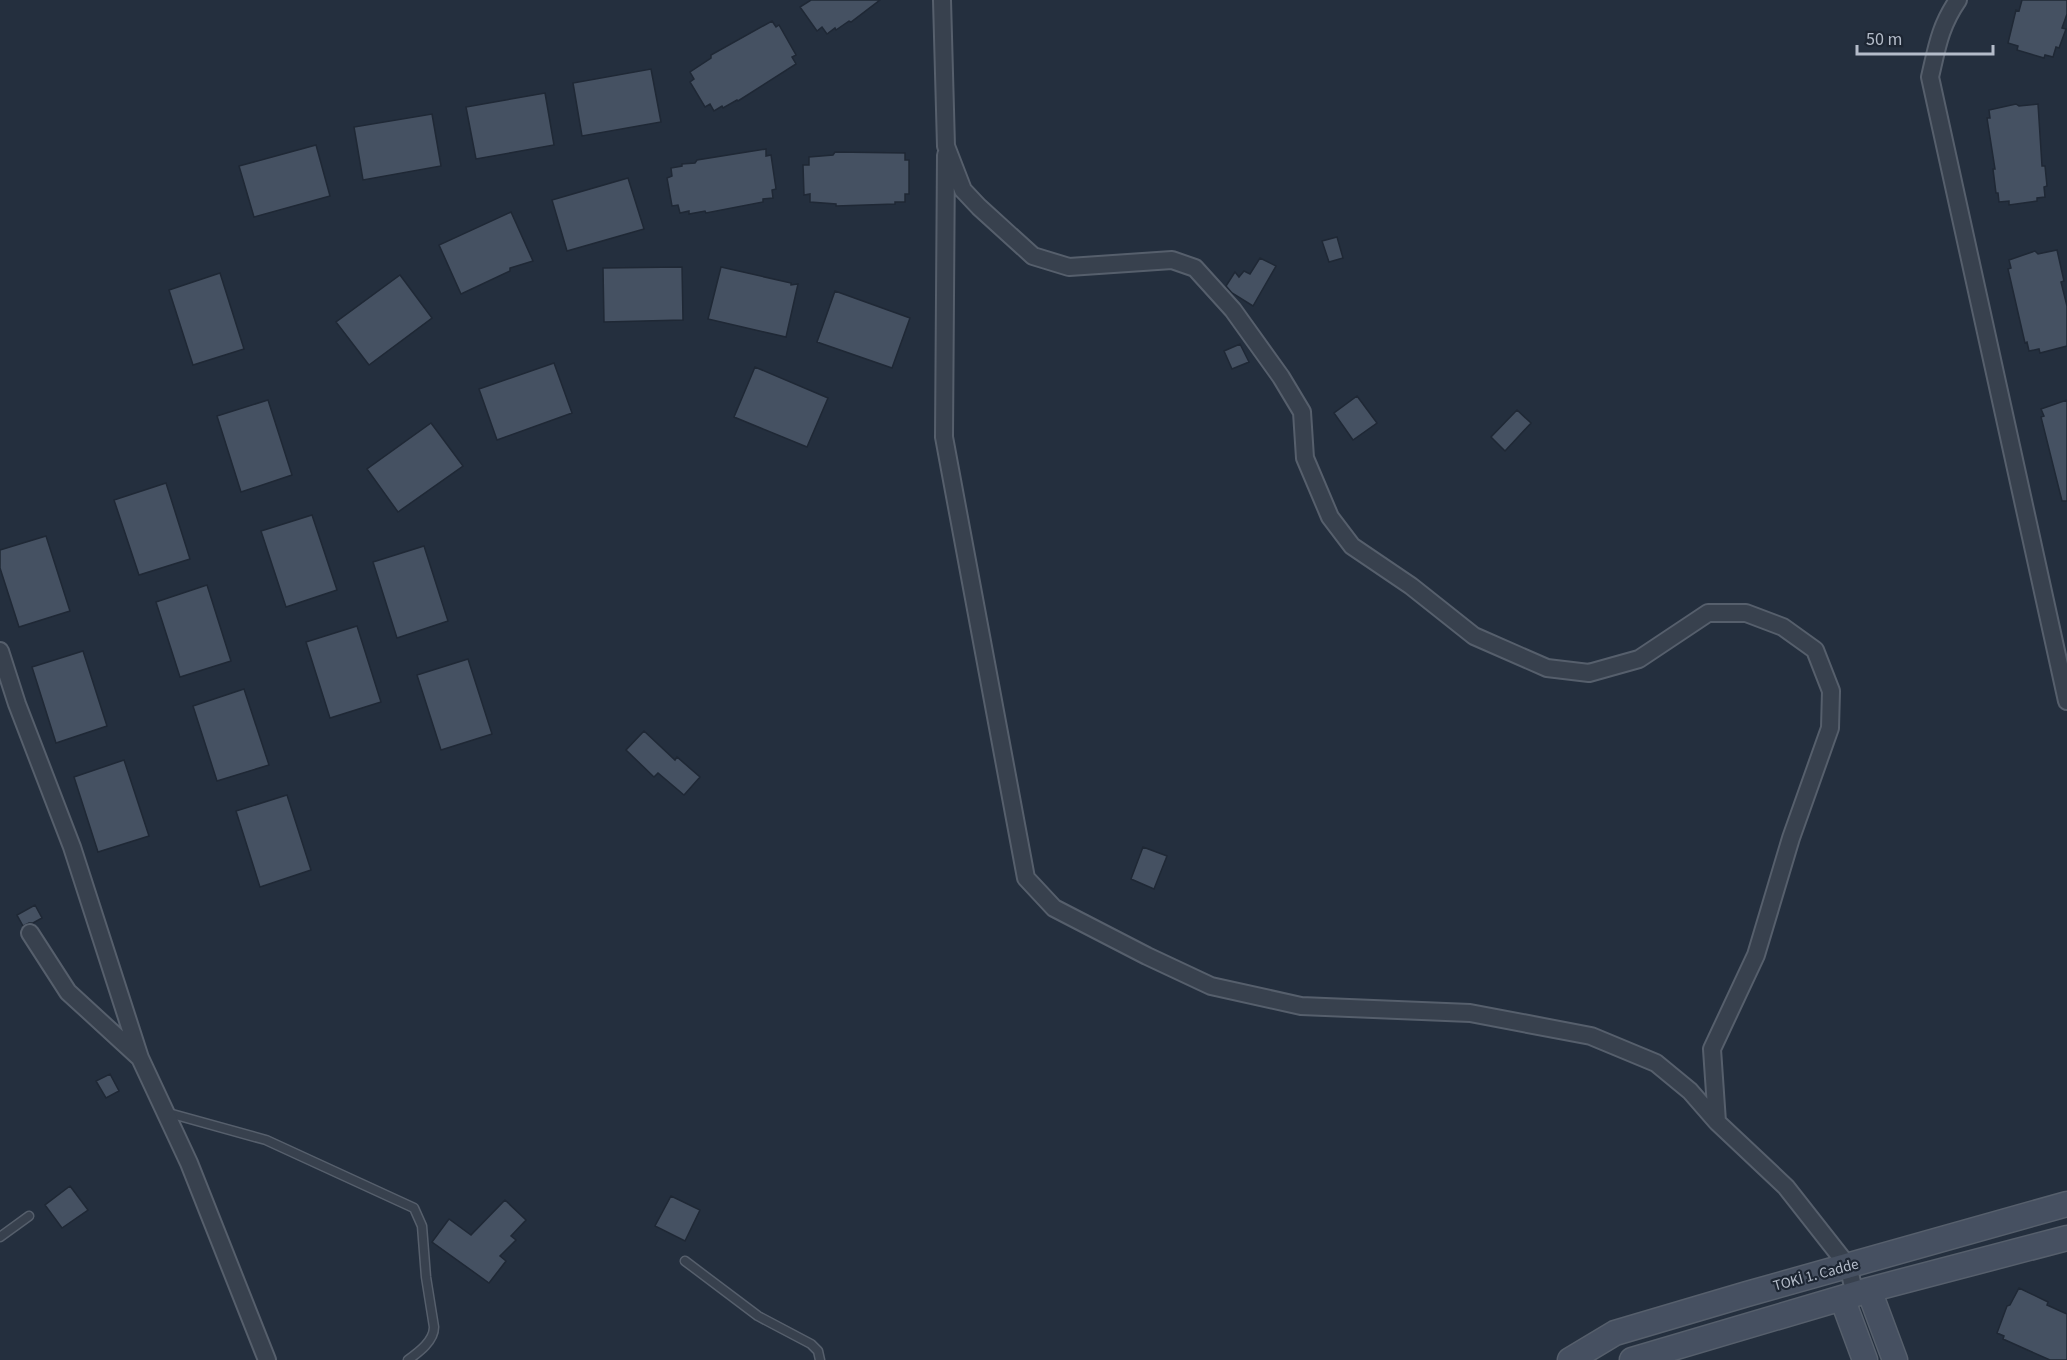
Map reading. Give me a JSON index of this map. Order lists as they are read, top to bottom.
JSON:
{
  "streets": {
    "main road": ["TOKİ 1. Cadde"]
  },
  "scale_bar": "50 m"
}
